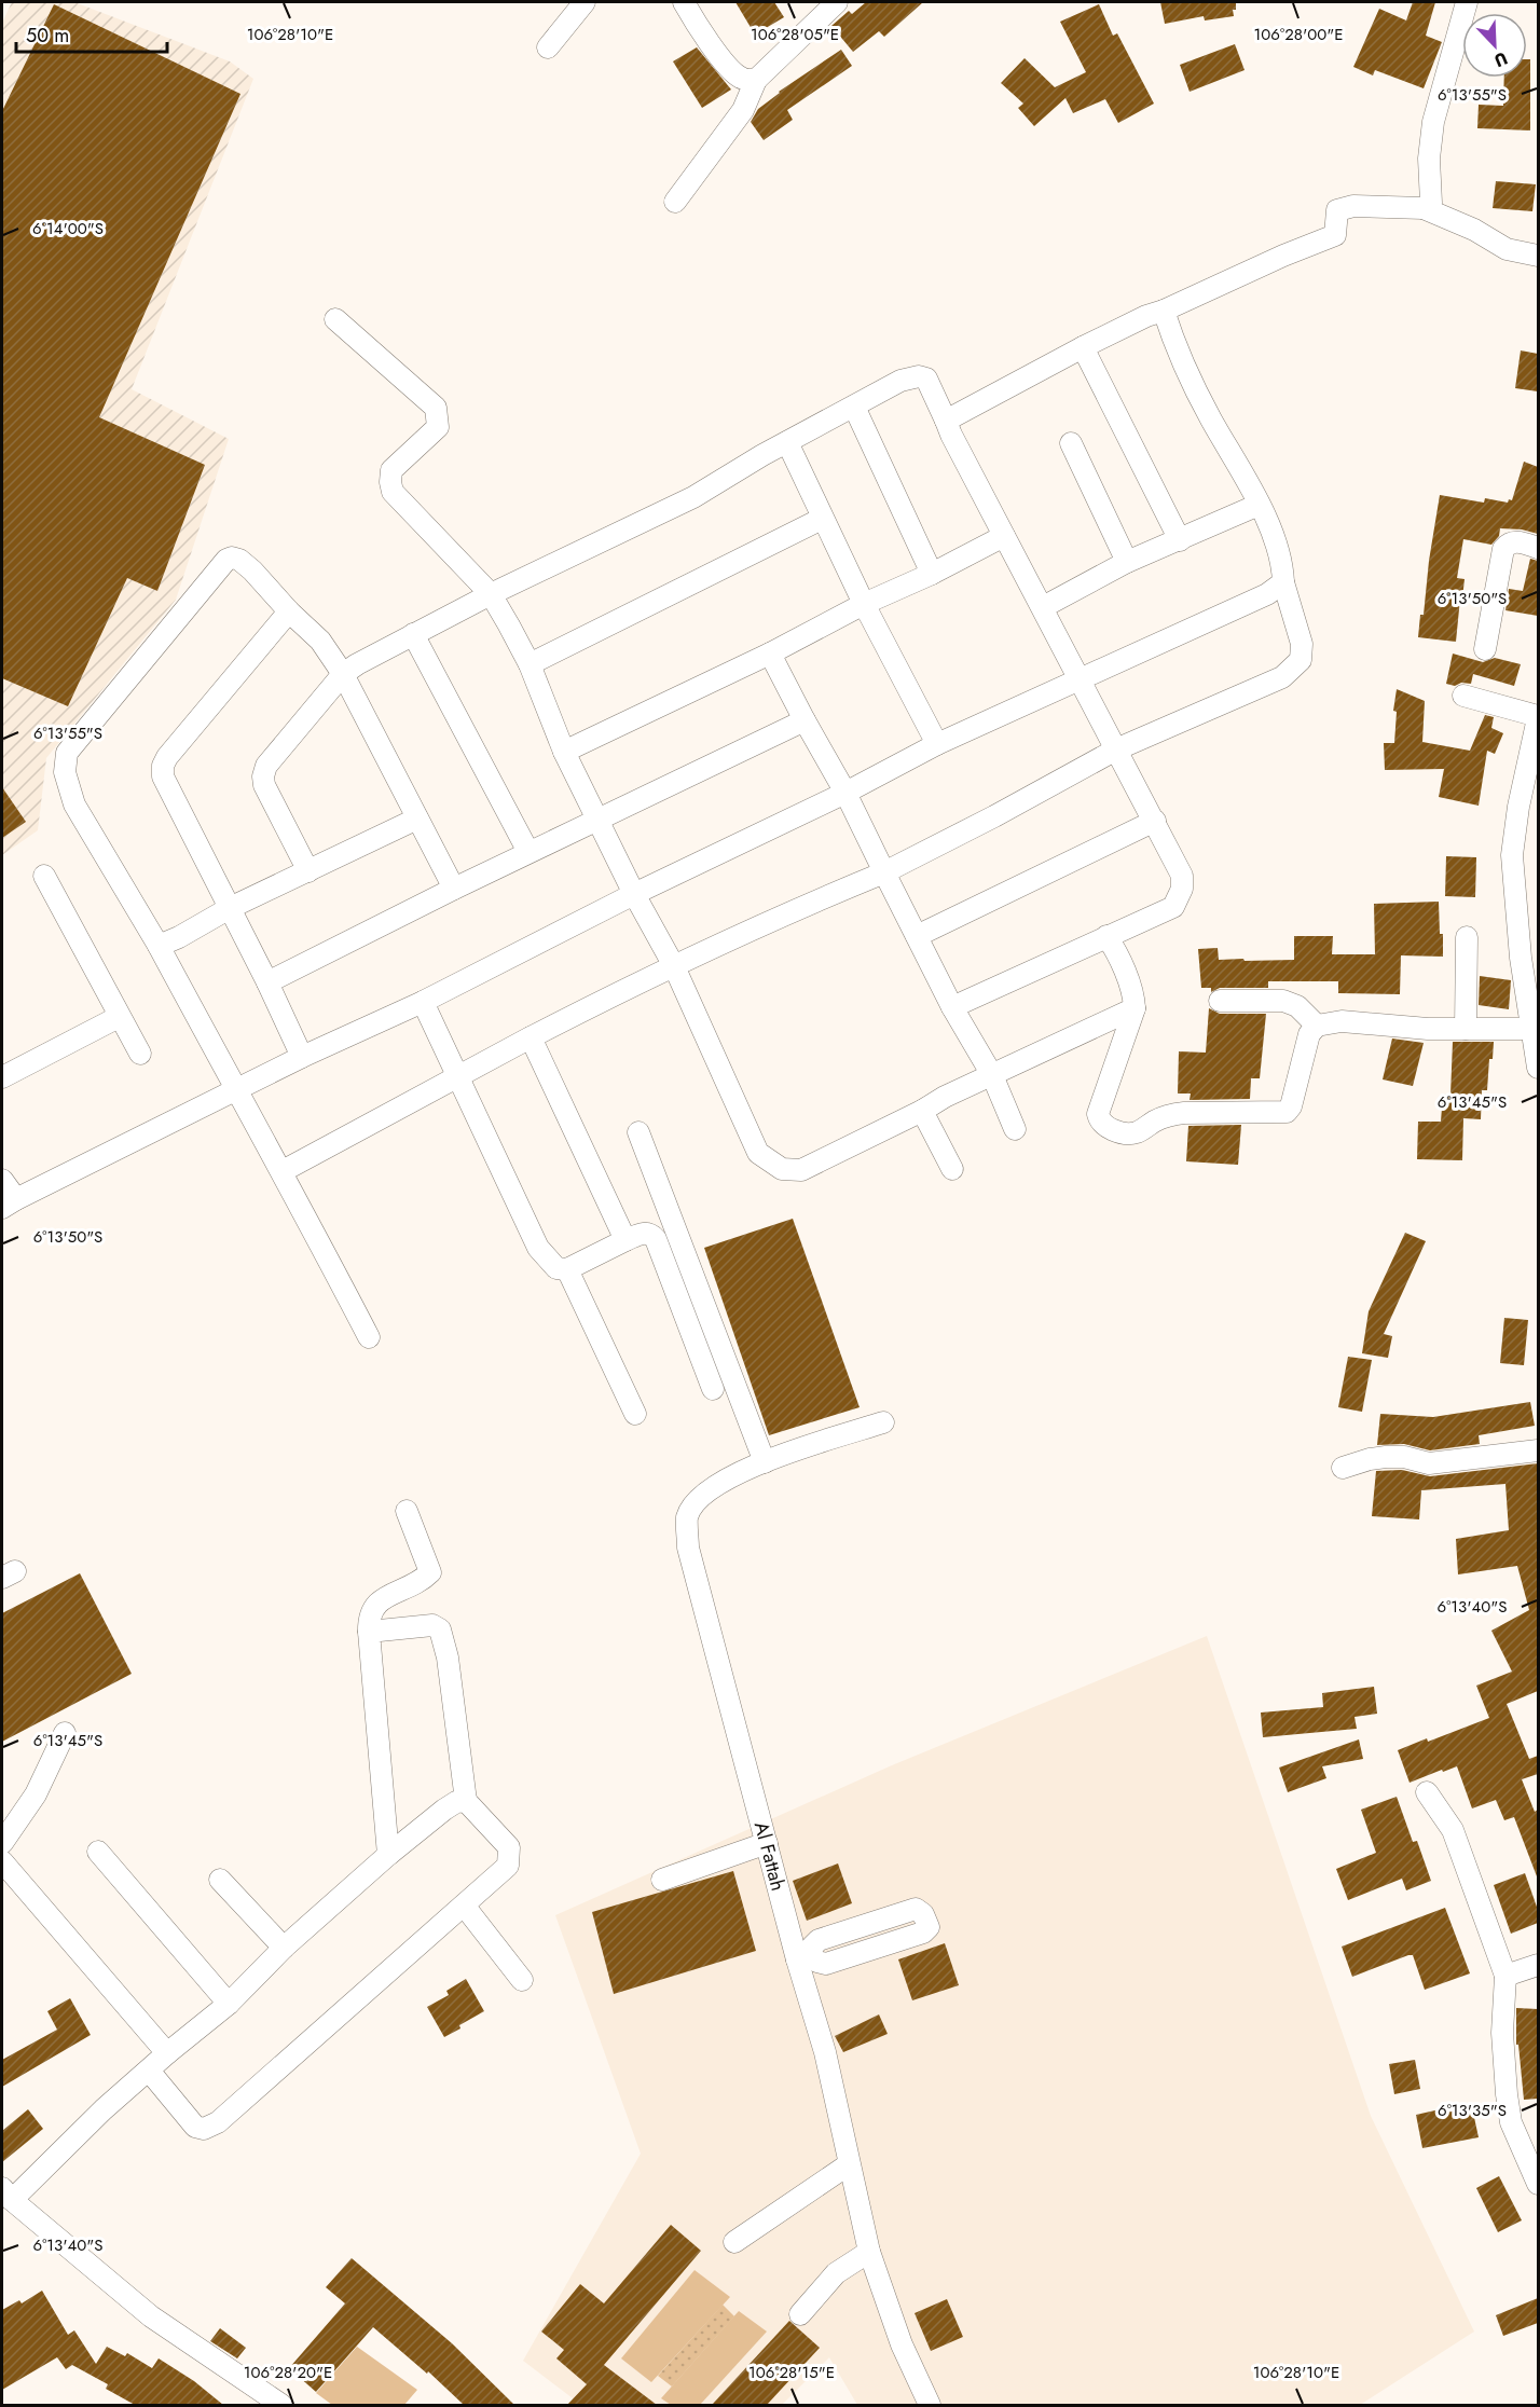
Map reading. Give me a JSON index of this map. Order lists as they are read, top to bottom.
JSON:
{
  "streets": {
    "street": ["Al Fattah"]
  },
  "scale_bar": "50 m",
  "north": "bottom right",
  "coordinates": [
    "106°28'10\"E",
    "106°28'05\"E",
    "106°28'00\"E",
    "6°13'55\"S",
    "6°14'00\"S",
    "6°13'50\"S",
    "6°13'45\"S",
    "6°13'40\"S",
    "6°13'35\"S",
    "106°28'20\"E",
    "106°28'15\"E"
  ]
}
